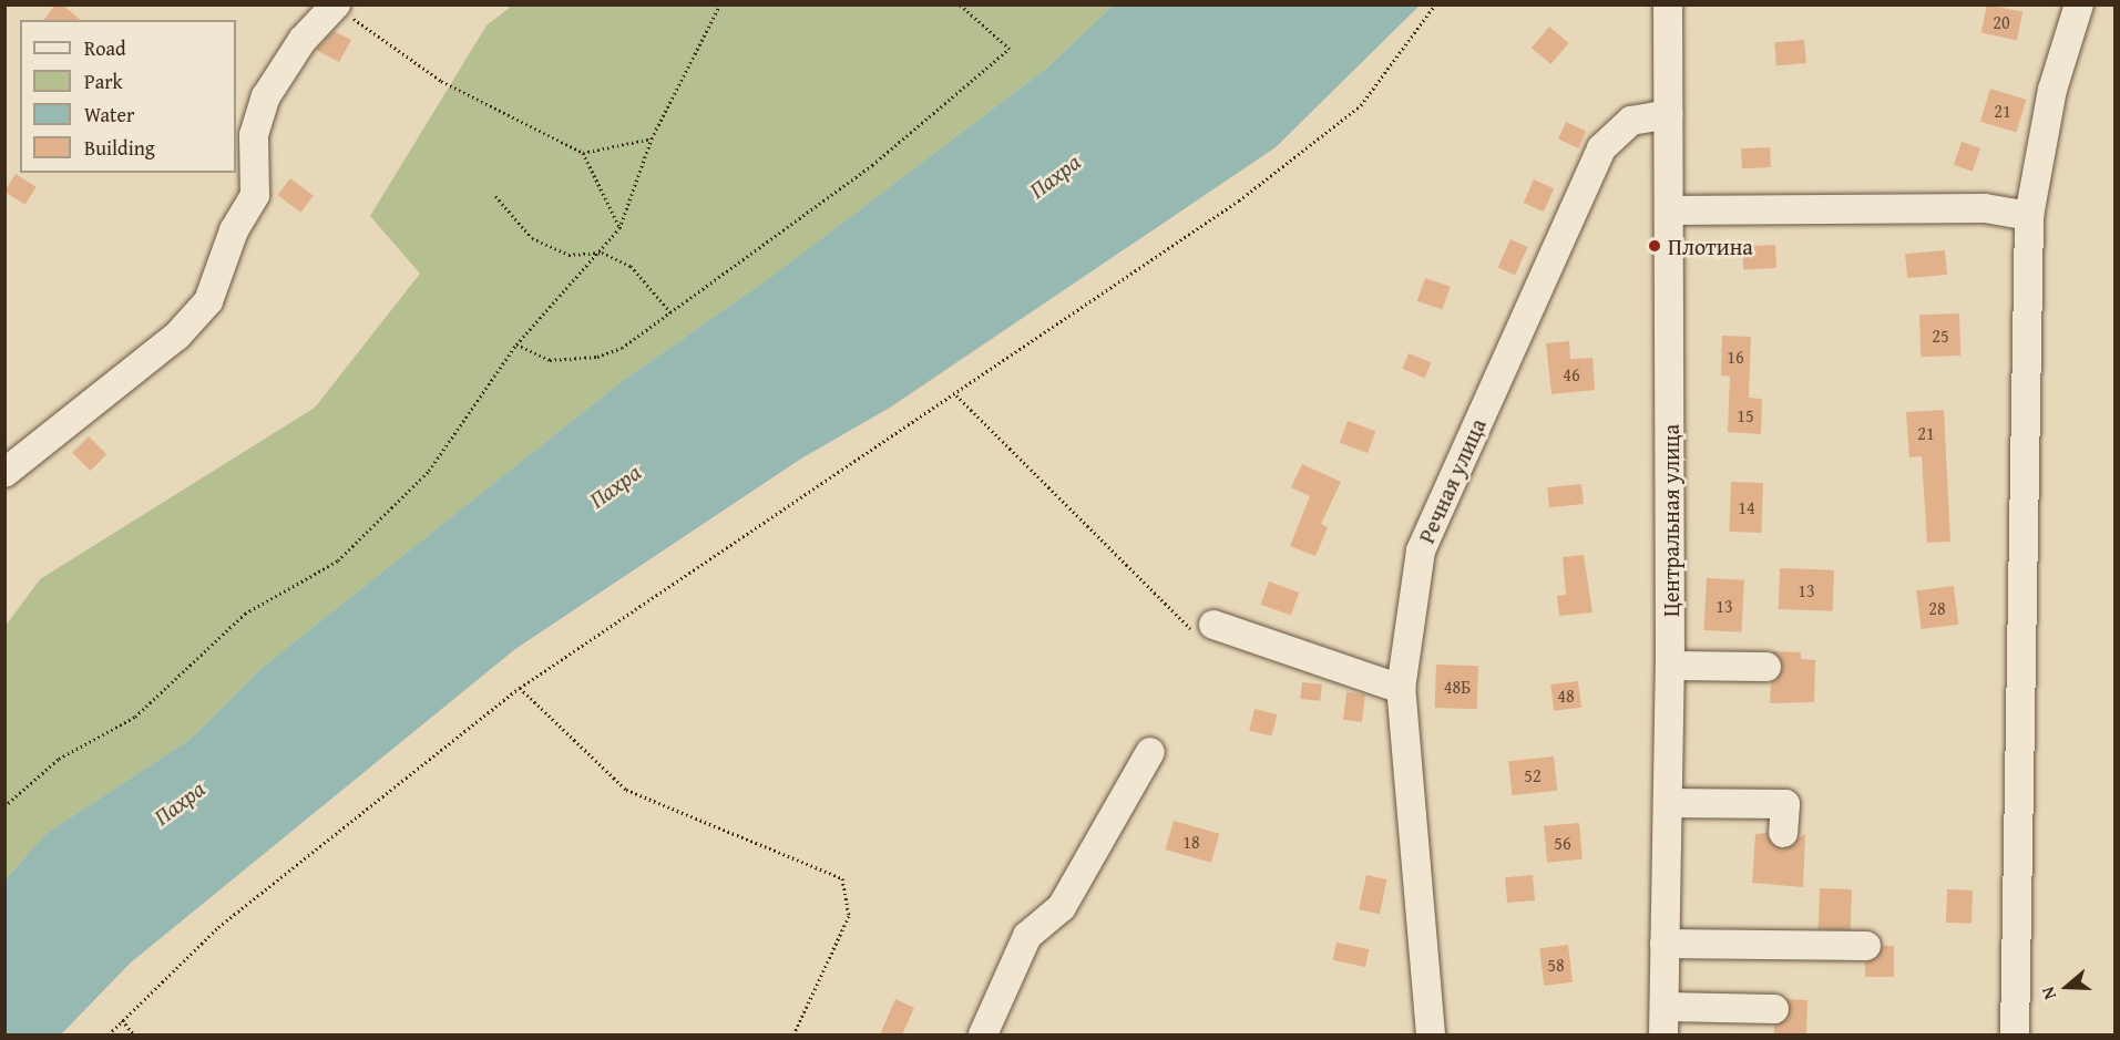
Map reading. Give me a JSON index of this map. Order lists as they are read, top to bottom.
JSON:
{
  "streets": {
    "street": ["Речная улица", "Центральная улица"]
  },
  "crossings": [
    ["Речная улица", "Центральная улица"]
  ],
  "water": ["Пахра"],
  "places": ["Плотина"],
  "house_numbers": [
    "20",
    "21",
    "25",
    "16",
    "46",
    "15",
    "21",
    "14",
    "13",
    "13",
    "28",
    "48Б",
    "48",
    "52",
    "18",
    "56",
    "58"
  ],
  "legend": [
    "Road",
    "Park",
    "Water",
    "Building"
  ],
  "north": "left"
}
